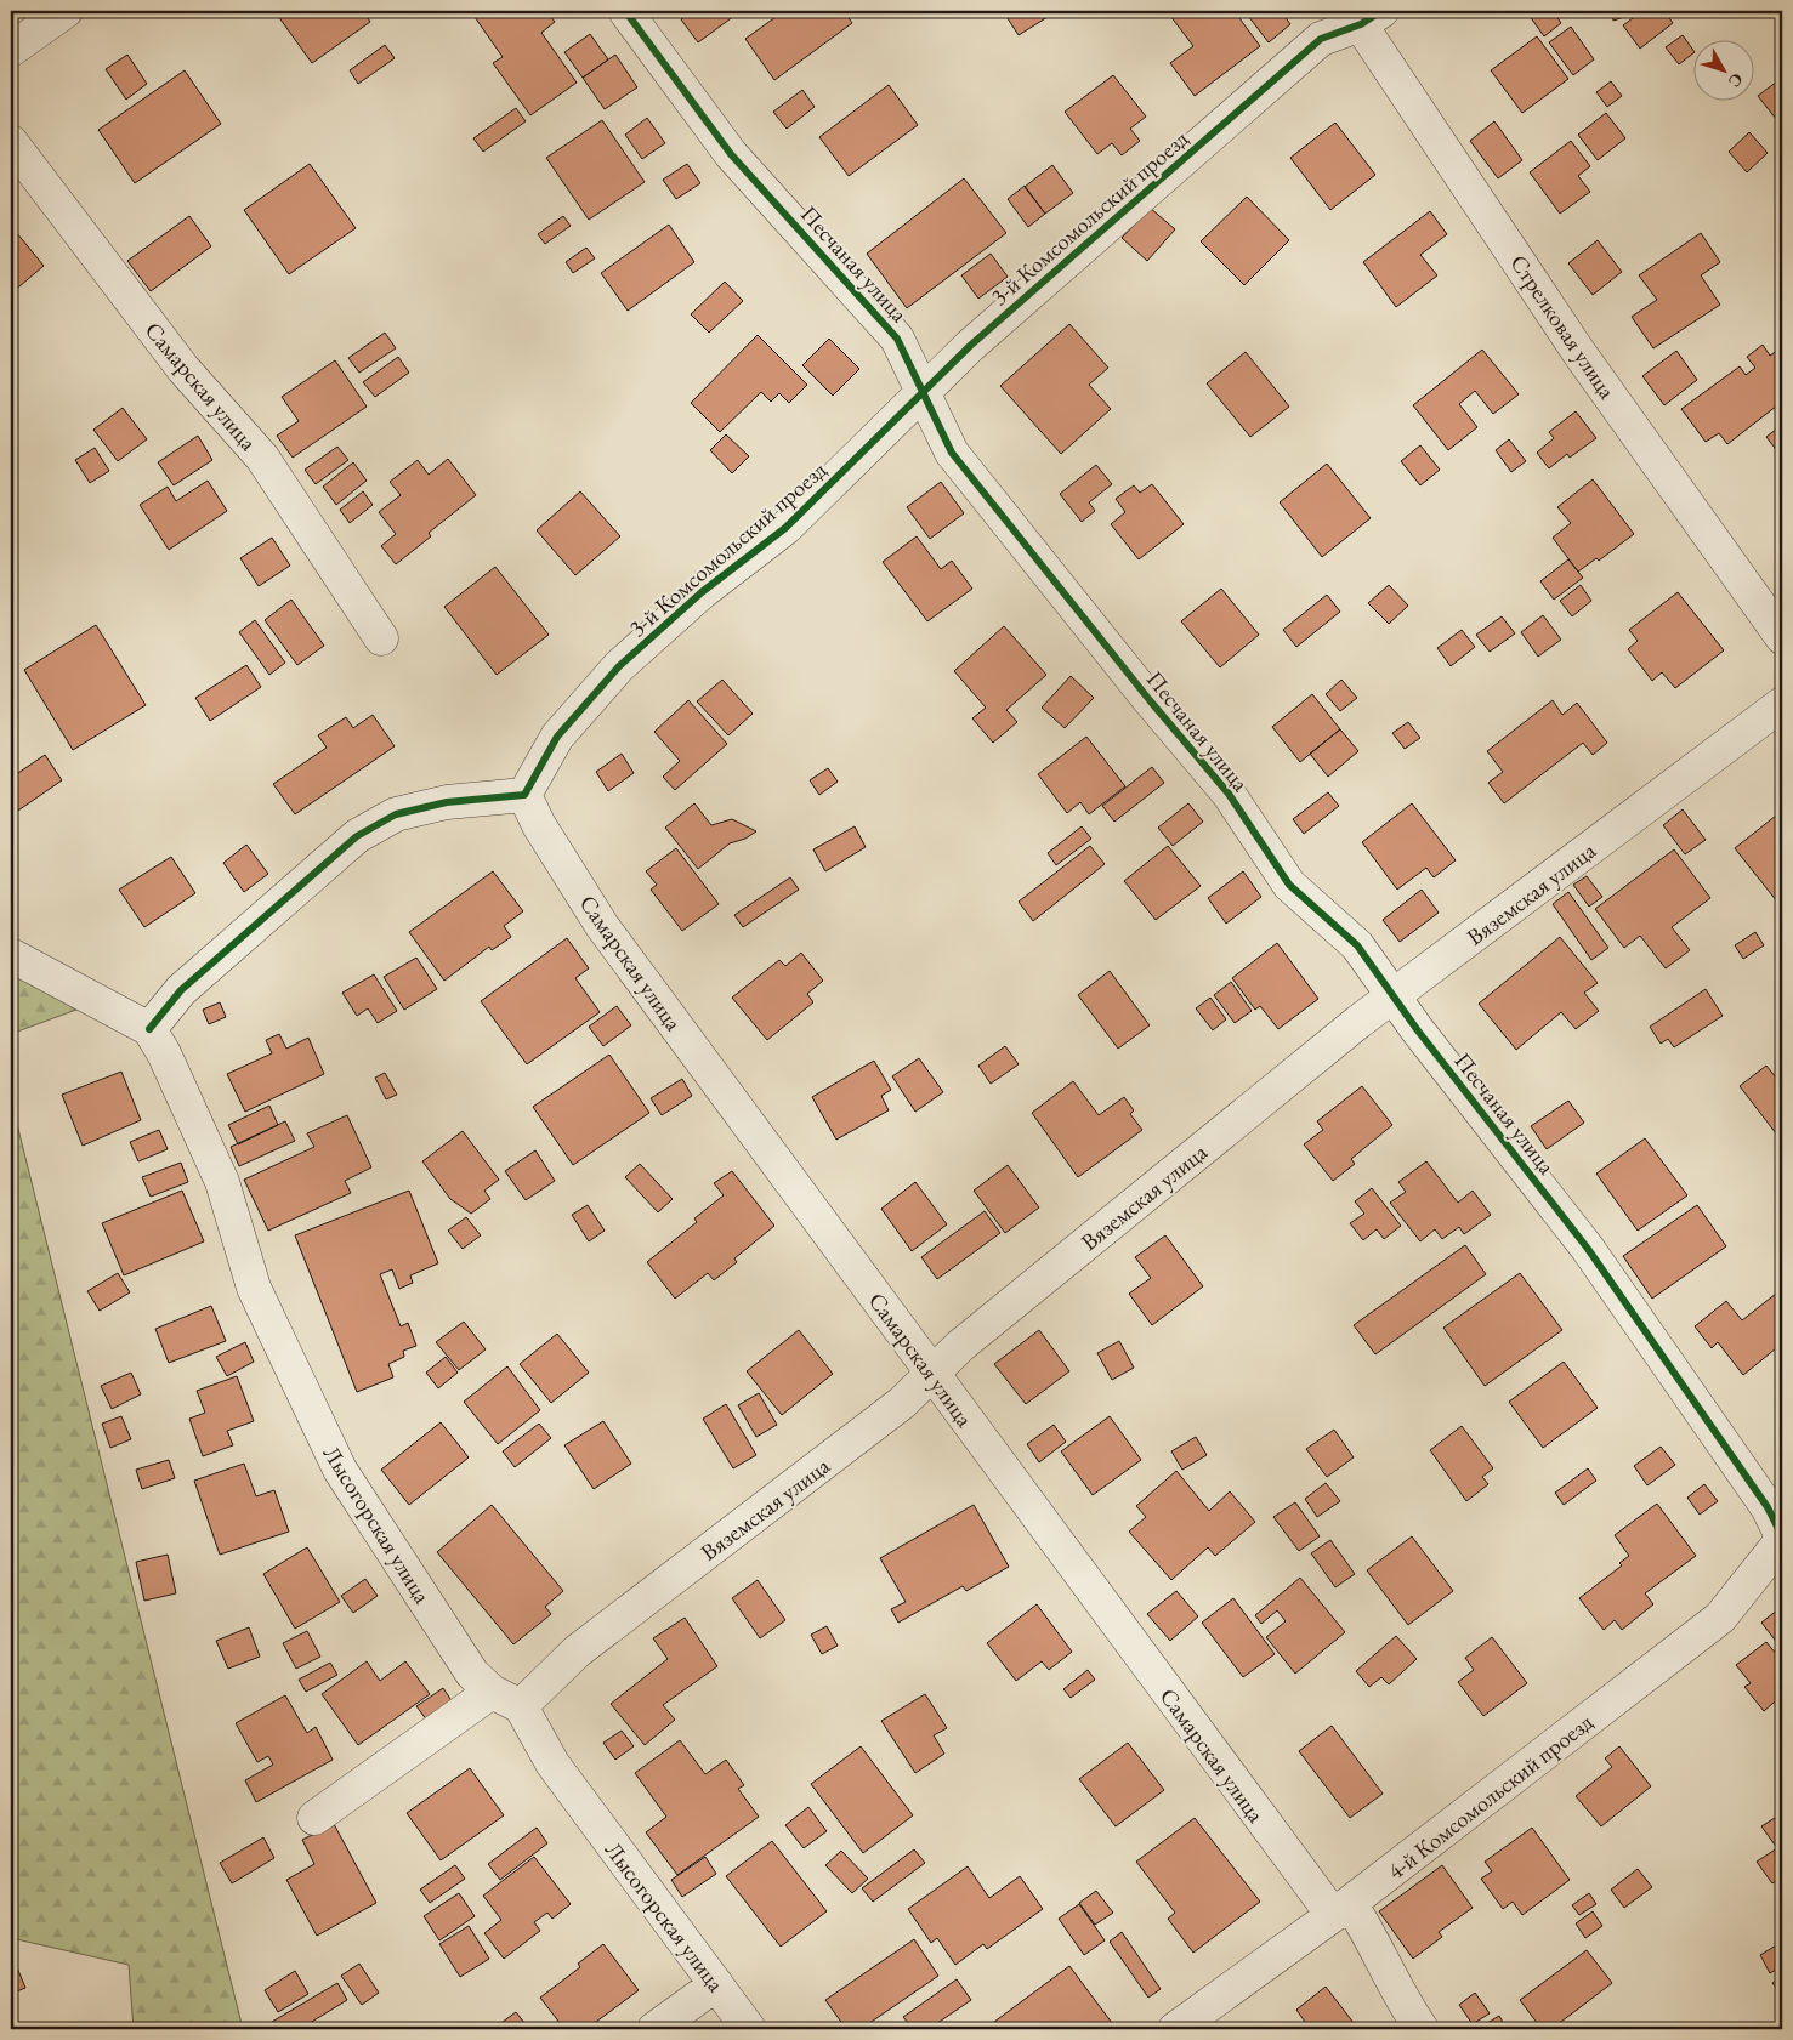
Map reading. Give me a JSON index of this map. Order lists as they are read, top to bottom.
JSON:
{
  "streets": {
    "street": [
      "3-й Комсомольский проезд",
      "Песчаная улица",
      "Стрелковая улица",
      "Самарская улица",
      "Вяземская улица",
      "Лысогорская улица",
      "4-й Комсомольский проезд"
    ]
  },
  "crossings": [
    ["3-й Комсомольский проезд", "Песчаная улица"],
    ["3-й Комсомольский проезд", "Стрелковая улица"],
    ["3-й Комсомольский проезд", "Самарская улица"],
    ["Песчаная улица", "Вяземская улица"],
    ["Песчаная улица", "4-й Комсомольский проезд"],
    ["Самарская улица", "Вяземская улица"],
    ["Самарская улица", "4-й Комсомольский проезд"],
    ["Вяземская улица", "Лысогорская улица"]
  ],
  "north": "bottom right"
}
